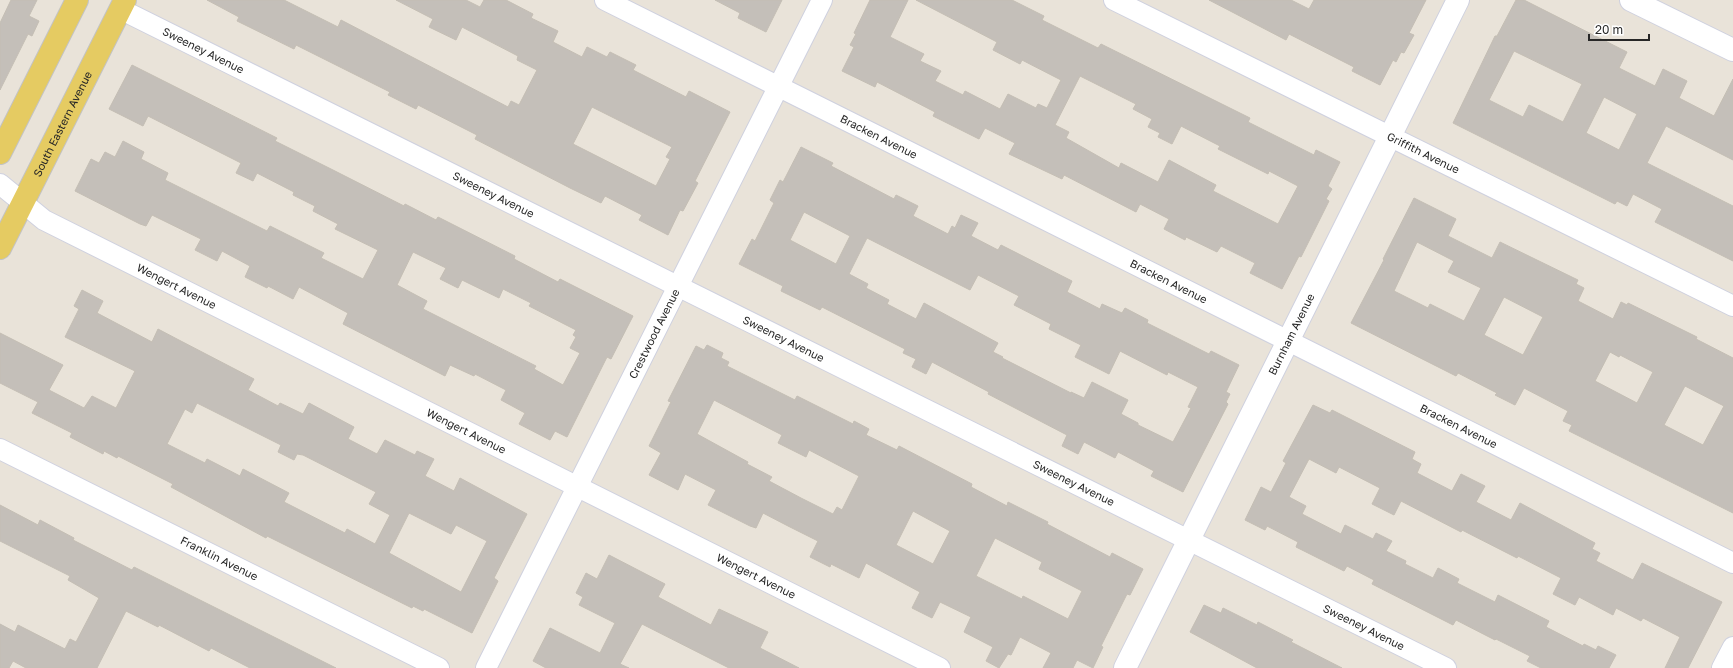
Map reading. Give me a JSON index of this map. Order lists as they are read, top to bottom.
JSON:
{
  "streets": {
    "main road": ["South Eastern Avenue"],
    "street": [
      "Sweeney Avenue",
      "Bracken Avenue",
      "Griffith Avenue",
      "Wengert Avenue",
      "Crestwood Avenue",
      "Burnham Avenue",
      "Franklin Avenue"
    ]
  },
  "crossings": [
    ["Sweeney Avenue", "South Eastern Avenue"],
    ["Sweeney Avenue", "Crestwood Avenue"],
    ["Sweeney Avenue", "Burnham Avenue"],
    ["South Eastern Avenue", "Wengert Avenue"],
    ["Bracken Avenue", "Crestwood Avenue"],
    ["Bracken Avenue", "Burnham Avenue"],
    ["Griffith Avenue", "Burnham Avenue"],
    ["Wengert Avenue", "Crestwood Avenue"]
  ],
  "scale_bar": "20 m"
}
